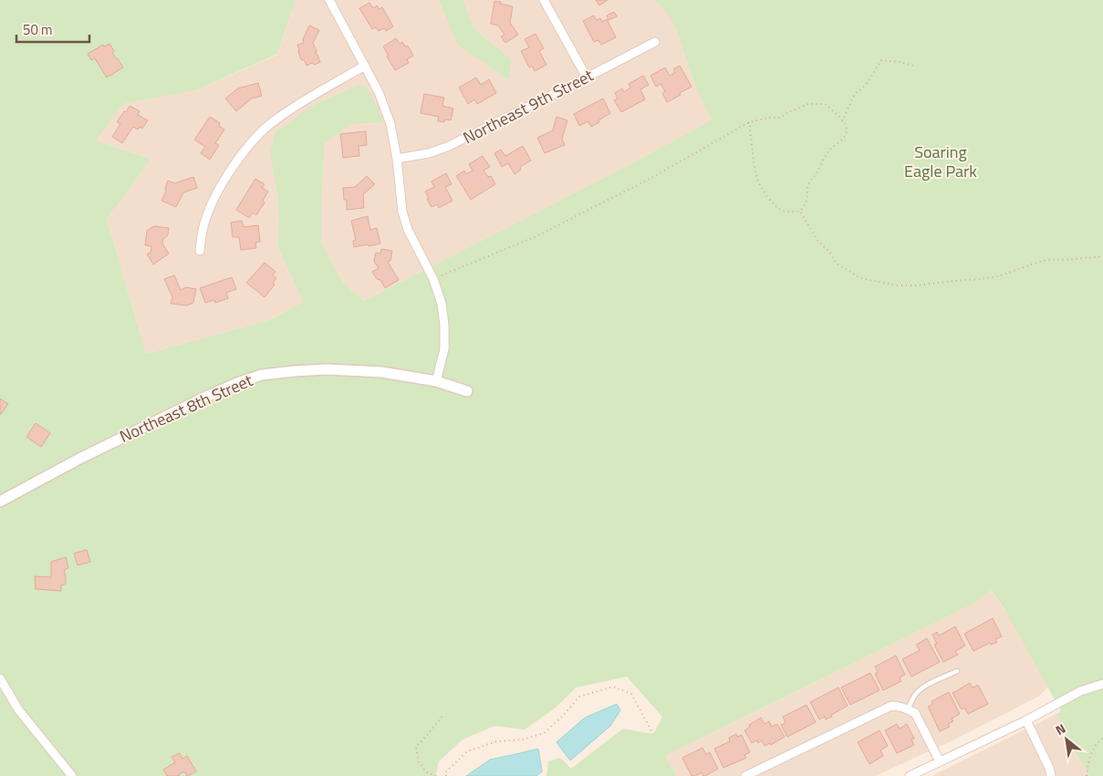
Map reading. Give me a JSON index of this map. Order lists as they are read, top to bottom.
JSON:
{
  "streets": {
    "street": ["Northeast 9th Street", "Northeast 8th Street"]
  },
  "parks": ["Soaring Eagle Park"],
  "scale_bar": "50 m",
  "north": "top left"
}
